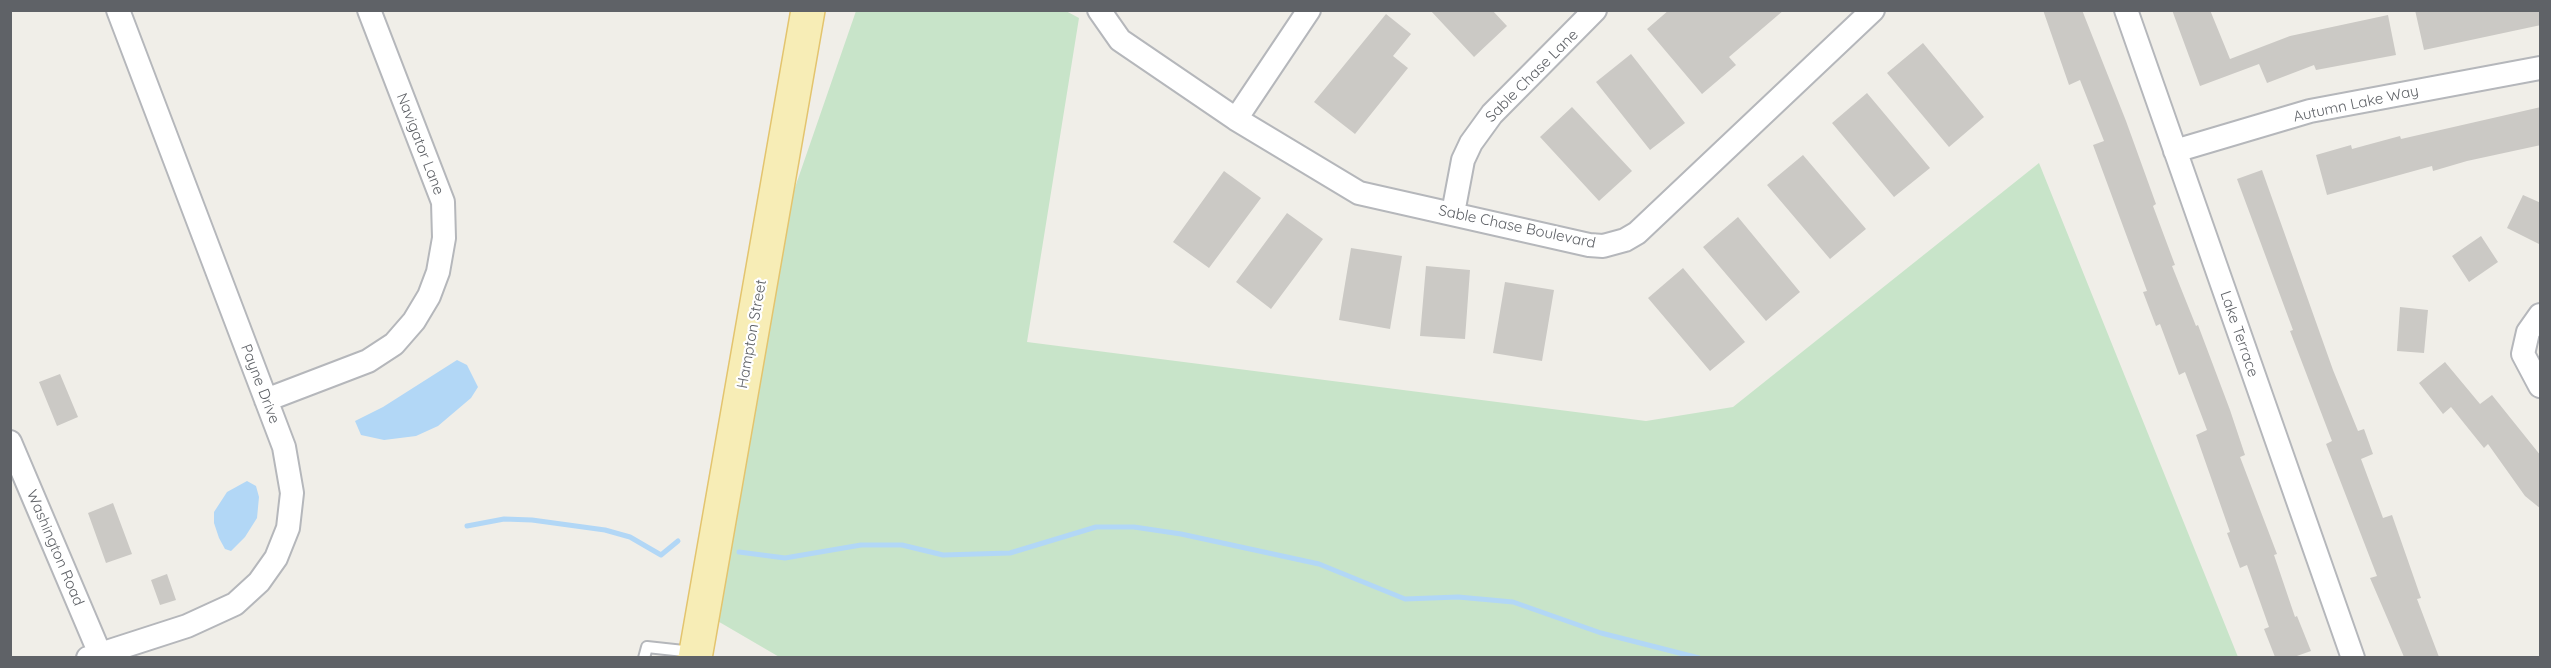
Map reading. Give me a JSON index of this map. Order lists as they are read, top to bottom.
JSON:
{
  "streets": {
    "main road": ["Hampton Street"],
    "street": [
      "Sable Chase Lane",
      "Autumn Lake Way",
      "Navigator Lane",
      "Sable Chase Boulevard",
      "Lake Terrace",
      "Payne Drive",
      "Washington Road"
    ]
  },
  "crossings": [
    ["Sable Chase Lane", "Sable Chase Boulevard"],
    ["Autumn Lake Way", "Lake Terrace"],
    ["Navigator Lane", "Payne Drive"],
    ["Payne Drive", "Washington Road"]
  ]
}
